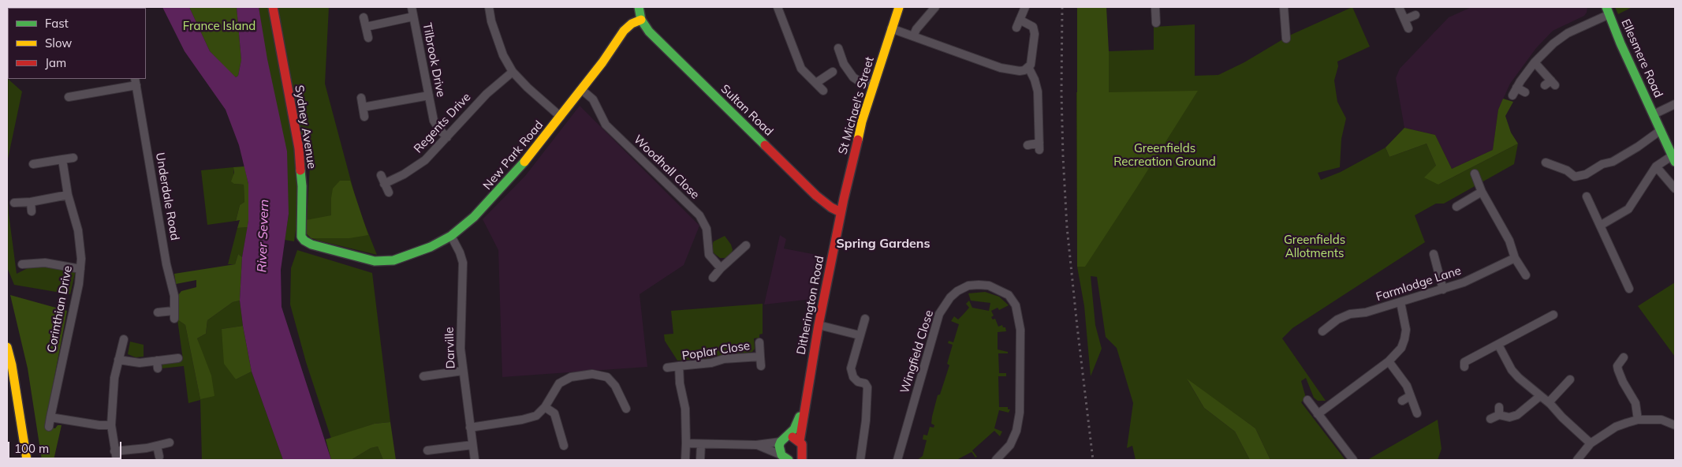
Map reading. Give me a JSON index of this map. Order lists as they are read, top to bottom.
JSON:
{
  "streets": {
    "street": [
      "Ellesmere Road",
      "Tilbrook Drive",
      "St Michael's Street",
      "Sultan Road",
      "Regents Drive",
      "Sydney Avenue",
      "New Park Road",
      "Woodhall Close",
      "Underdale Road",
      "Farmlodge Lane",
      "Ditherington Road",
      "Corinthian Drive",
      "Darville",
      "Poplar Close",
      "Wingfield Close"
    ]
  },
  "crossings": [
    ["Tilbrook Drive", "Regents Drive"],
    ["St Michael's Street", "Sultan Road"],
    ["St Michael's Street", "Ditherington Road"],
    ["Sultan Road", "New Park Road"],
    ["Sultan Road", "Ditherington Road"],
    ["Sydney Avenue", "New Park Road"],
    ["New Park Road", "Woodhall Close"],
    ["New Park Road", "Darville"]
  ],
  "districts": ["Spring Gardens"],
  "water": ["River Severn"],
  "parks": ["France Island", "Greenfields Recreation Ground", "Greenfields Allotments"],
  "legend": ["Fast", "Slow", "Jam"],
  "scale_bar": "100 m"
}
